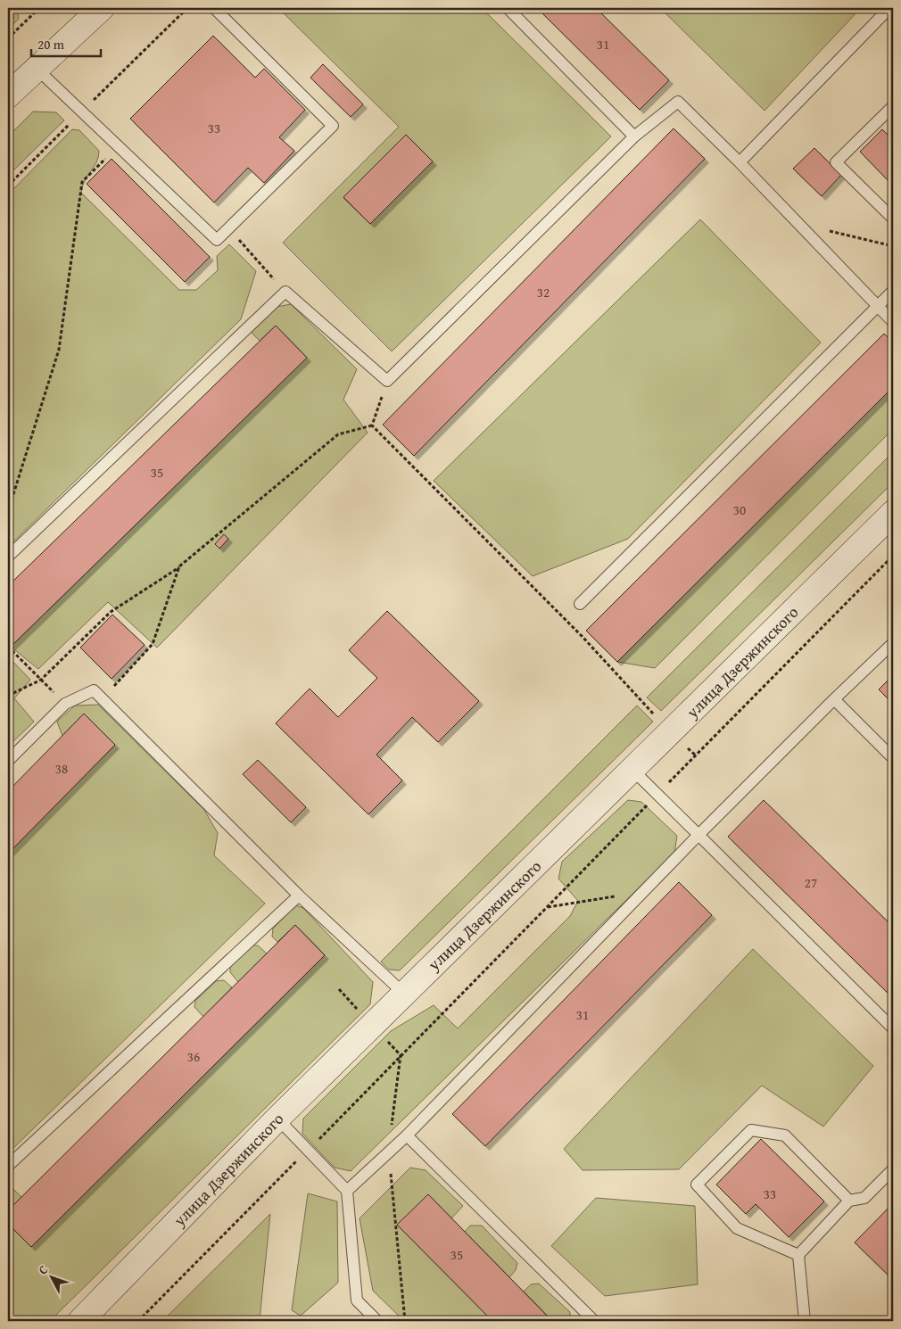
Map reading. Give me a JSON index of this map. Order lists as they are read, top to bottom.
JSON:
{
  "streets": {
    "street": ["улица Дзержинского"]
  },
  "house_numbers": [
    "31",
    "33",
    "32",
    "35",
    "30",
    "38",
    "27",
    "31",
    "36",
    "33",
    "35"
  ],
  "scale_bar": "20 m",
  "north": "top left"
}
